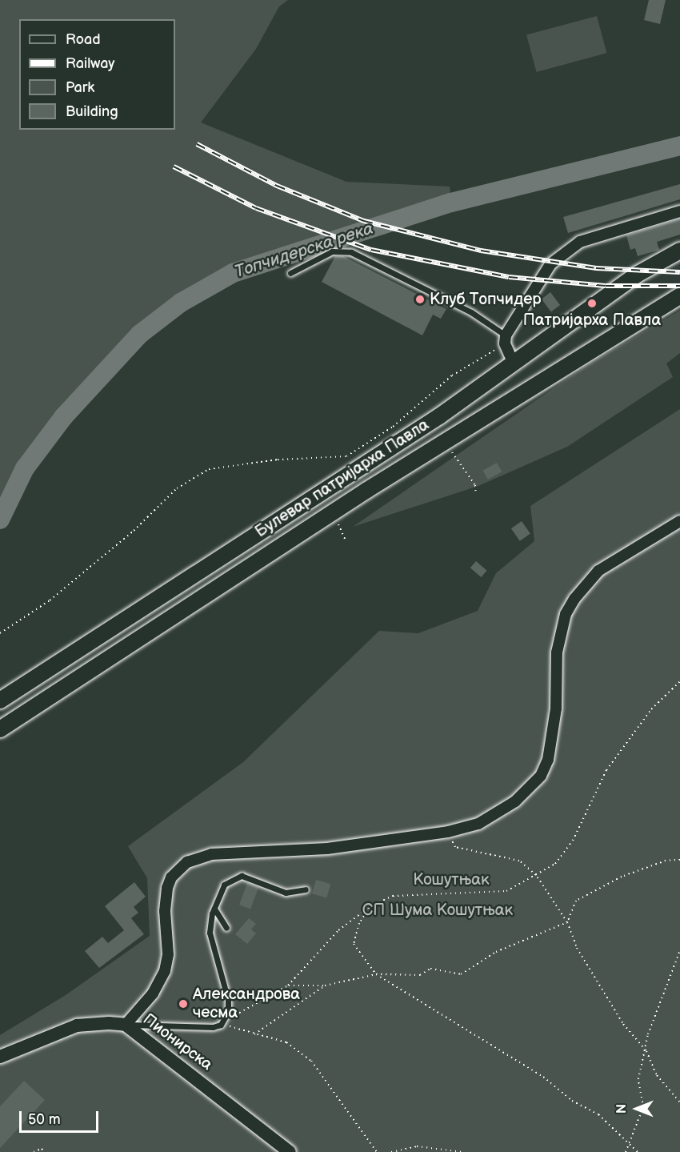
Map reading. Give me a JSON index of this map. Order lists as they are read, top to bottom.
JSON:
{
  "streets": {
    "main road": ["Булевар патријарха Павла"],
    "street": ["Пионирска"]
  },
  "water": ["Топчидерска река"],
  "parks": ["Кошутњак", "СП Шума Кошутњак"],
  "places": ["Клуб Топчидер", "Патријарха Павла", "Александрова чесма"],
  "legend": [
    "Road",
    "Railway",
    "Park",
    "Building"
  ],
  "scale_bar": "50 m",
  "north": "left"
}
